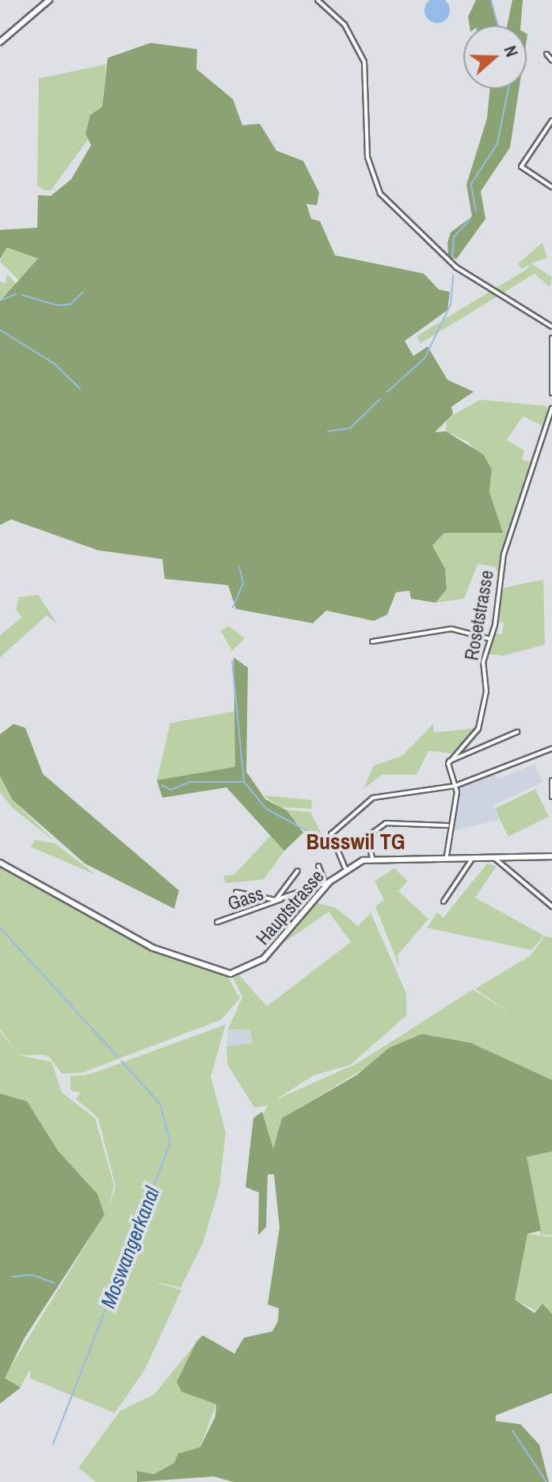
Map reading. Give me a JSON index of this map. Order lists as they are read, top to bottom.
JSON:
{
  "streets": {
    "street": ["Rosetstrasse", "Gass", "Hauptstrasse"]
  },
  "districts": ["Busswil TG"],
  "water": ["Moswangerkanal"],
  "north": "right"
}
